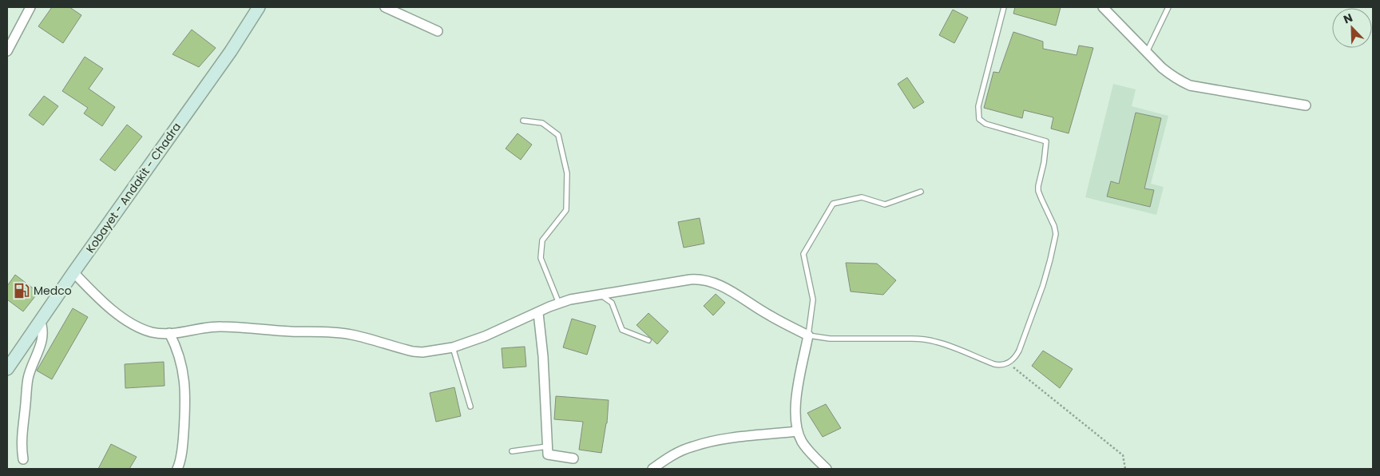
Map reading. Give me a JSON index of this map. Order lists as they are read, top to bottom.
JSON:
{
  "streets": {
    "main road": ["Kobayet - Andakit - Chadra"]
  },
  "places": {
    "fuel station": ["Medco"]
  },
  "north": "top left"
}
